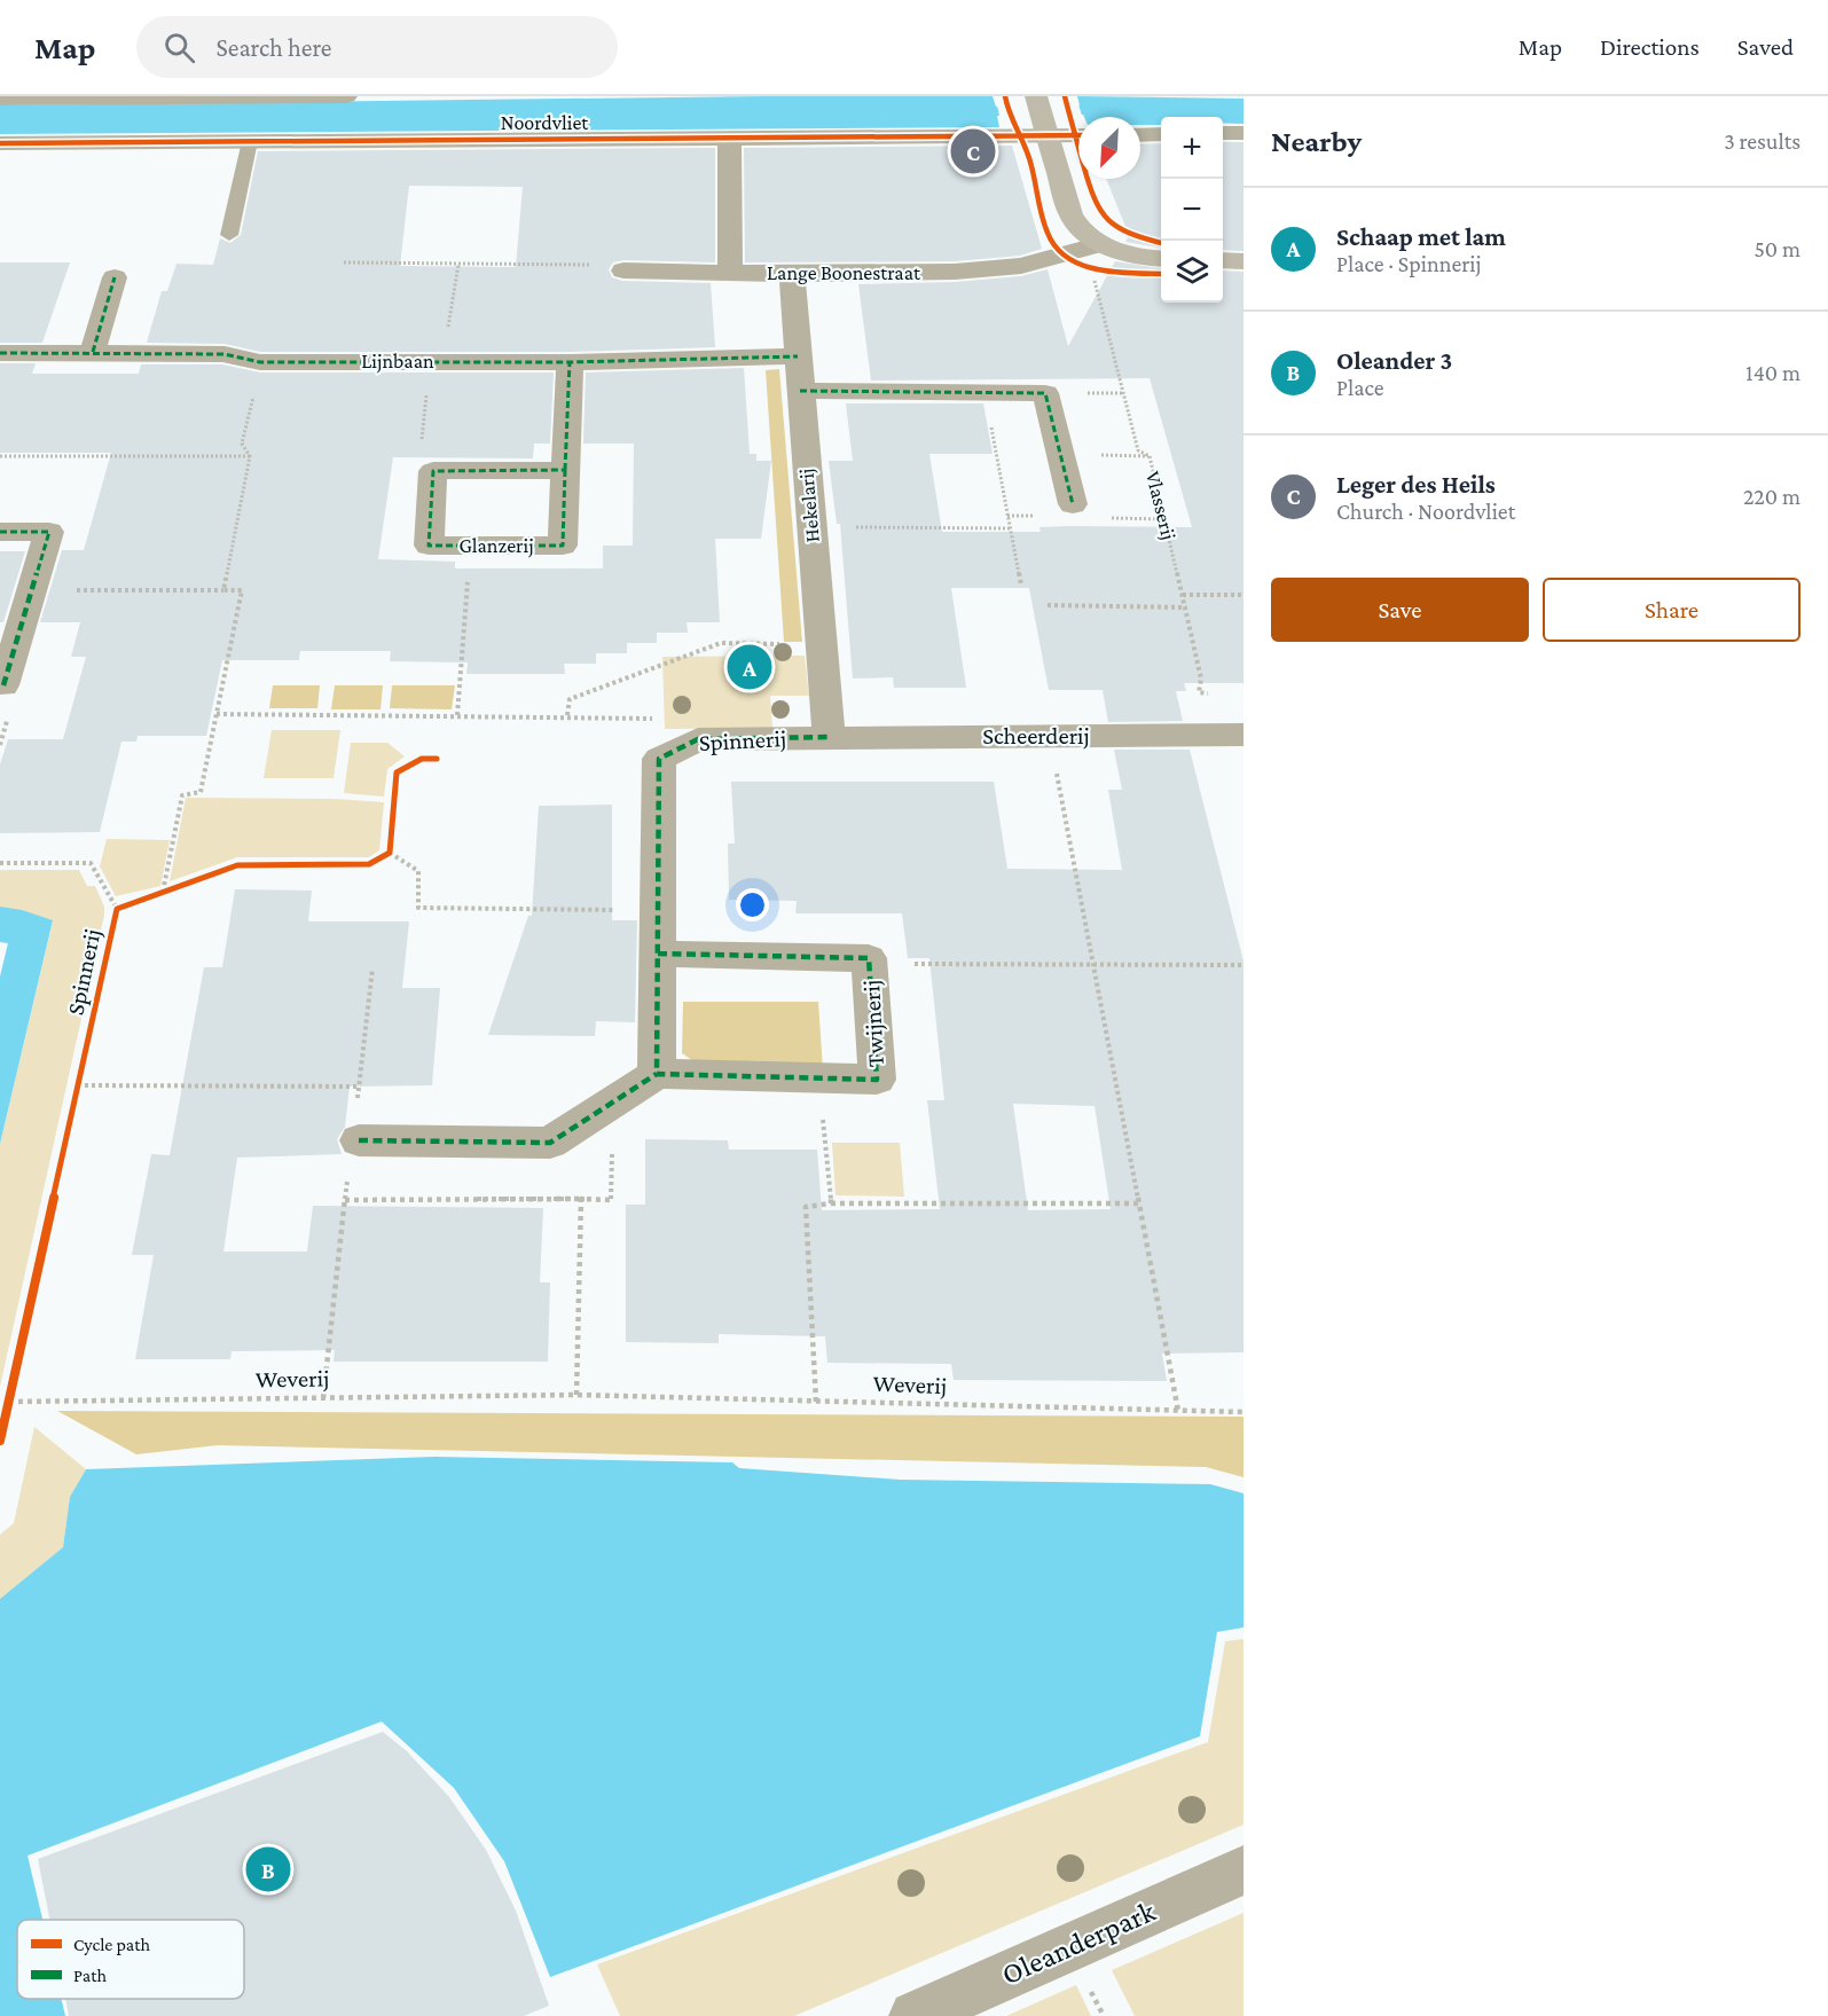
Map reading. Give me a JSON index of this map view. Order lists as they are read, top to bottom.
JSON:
{
  "streets": {
    "street": [
      "Noordvliet",
      "Lange Boonestraat",
      "Lijnbaan",
      "Hekelarij",
      "Glanzerij",
      "Scheerderij",
      "Spinnerij",
      "Twijnerij",
      "Oleanderpark"
    ],
    "path": ["Vlasserij", "Weverij"]
  },
  "crossings": [
    ["Lange Boonestraat", "Hekelarij"],
    ["Lange Boonestraat", "Vlasserij"],
    ["Lijnbaan", "Hekelarij"],
    ["Lijnbaan", "Glanzerij"],
    ["Hekelarij", "Scheerderij"],
    ["Hekelarij", "Spinnerij"],
    ["Scheerderij", "Spinnerij"]
  ],
  "legend": ["Cycle path", "Path"],
  "north": "bottom left",
  "page": {
    "header": "Map",
    "search": "Search here",
    "nav": ["Map", "Directions", "Saved"],
    "heading": ["Nearby", "3 results"],
    "map_buttons": ["+", "−"],
    "pins": ["C", "A", "B"],
    "list": [
      {
        "mark": "A",
        "name": "Schaap met lam",
        "note": "Place · Spinnerij",
        "value": "50 m"
      },
      {
        "mark": "B",
        "name": "Oleander 3",
        "note": "Place",
        "value": "140 m"
      },
      {
        "mark": "C",
        "name": "Leger des Heils",
        "note": "Church · Noordvliet",
        "value": "220 m"
      }
    ],
    "buttons": ["Save", "Share"]
  }
}
